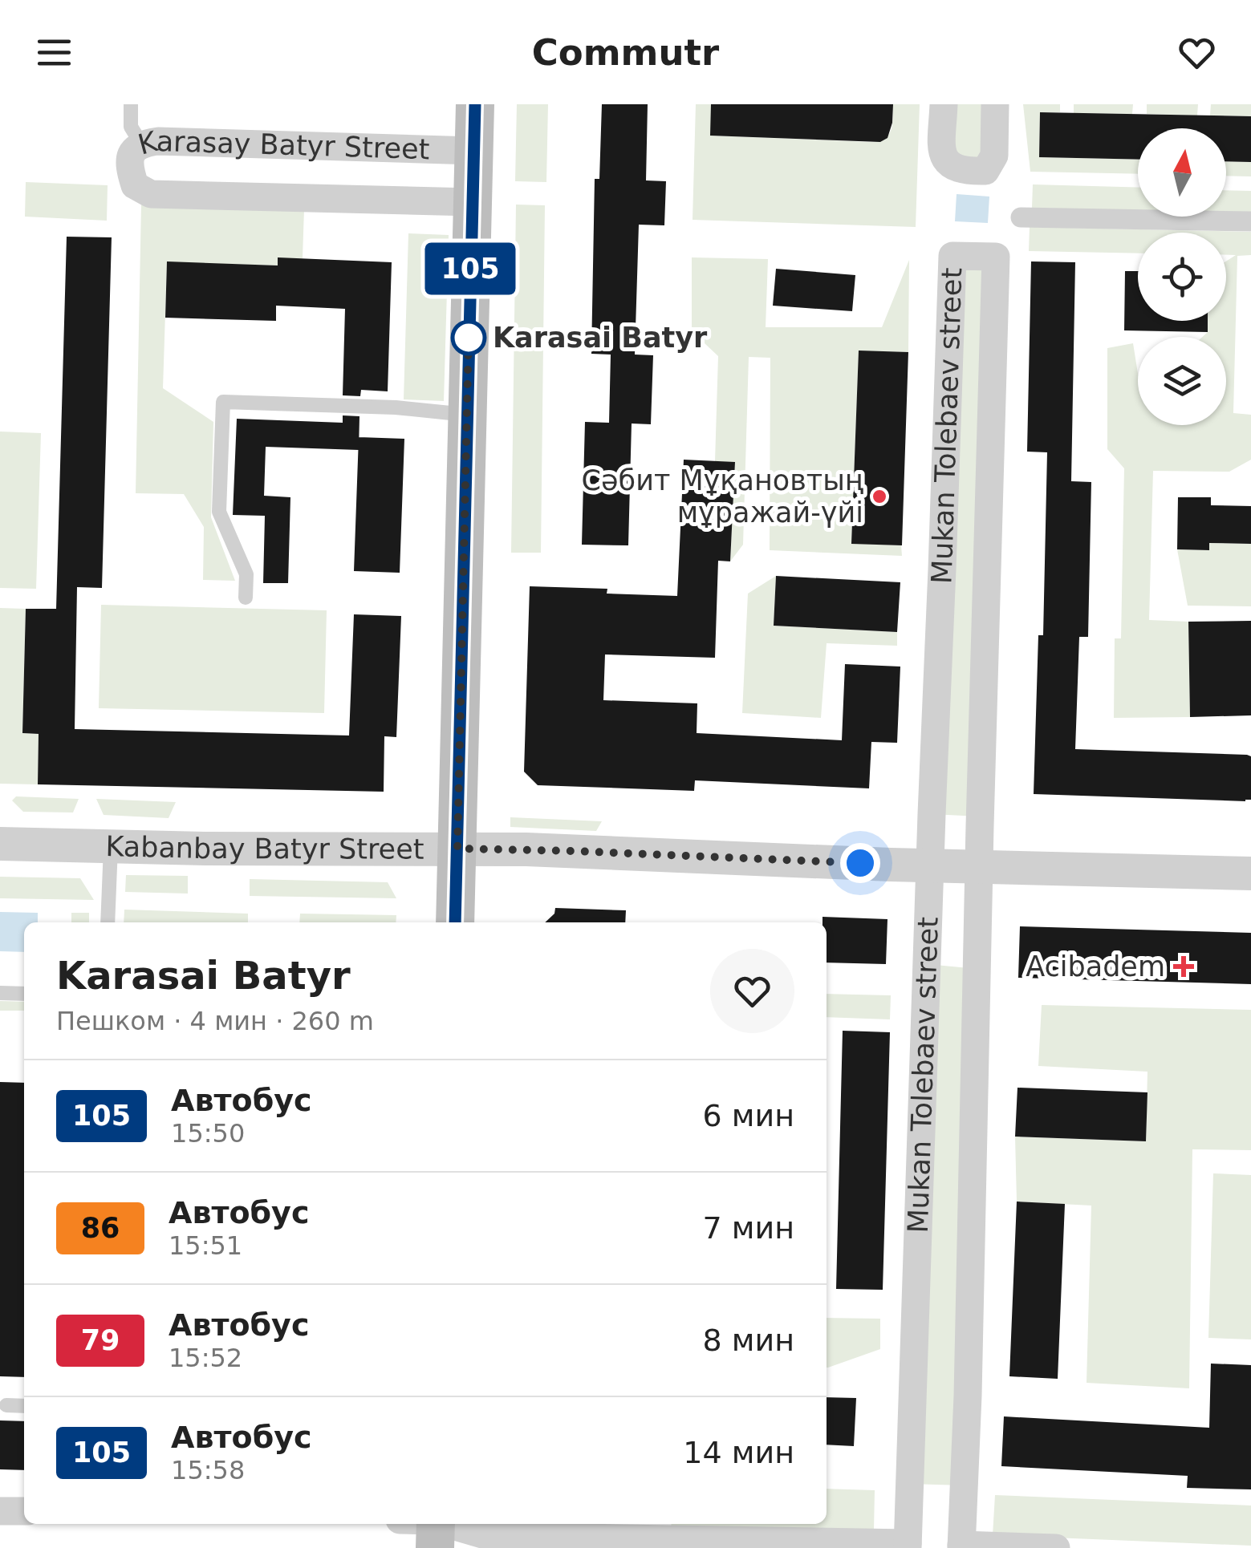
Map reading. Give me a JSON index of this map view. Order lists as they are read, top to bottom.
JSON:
{
  "streets": {
    "street": ["Karasay Batyr Street", "Mukan Tolebaev street", "Kabanbay Batyr Street"]
  },
  "crossings": [
    ["Mukan Tolebaev street", "Kabanbay Batyr Street"]
  ],
  "places": {
    "other": ["Karasai Batyr", "Сәбит Мұқановтың мұражай-үйі"],
    "health": ["Acibadem"]
  },
  "lines": ["bus line 105"],
  "north": "top",
  "page": {
    "header": "Commutr",
    "on_map": "105",
    "heading": ["Karasai Batyr", "Пешком · 4 мин · 260 m"],
    "list": [
      {
        "mark": "105",
        "name": "Автобус",
        "note": "15:50",
        "value": "6 мин"
      },
      {
        "mark": "86",
        "name": "Автобус",
        "note": "15:51",
        "value": "7 мин"
      },
      {
        "mark": "79",
        "name": "Автобус",
        "note": "15:52",
        "value": "8 мин"
      },
      {
        "mark": "105",
        "name": "Автобус",
        "note": "15:58",
        "value": "14 мин"
      }
    ]
  }
}
